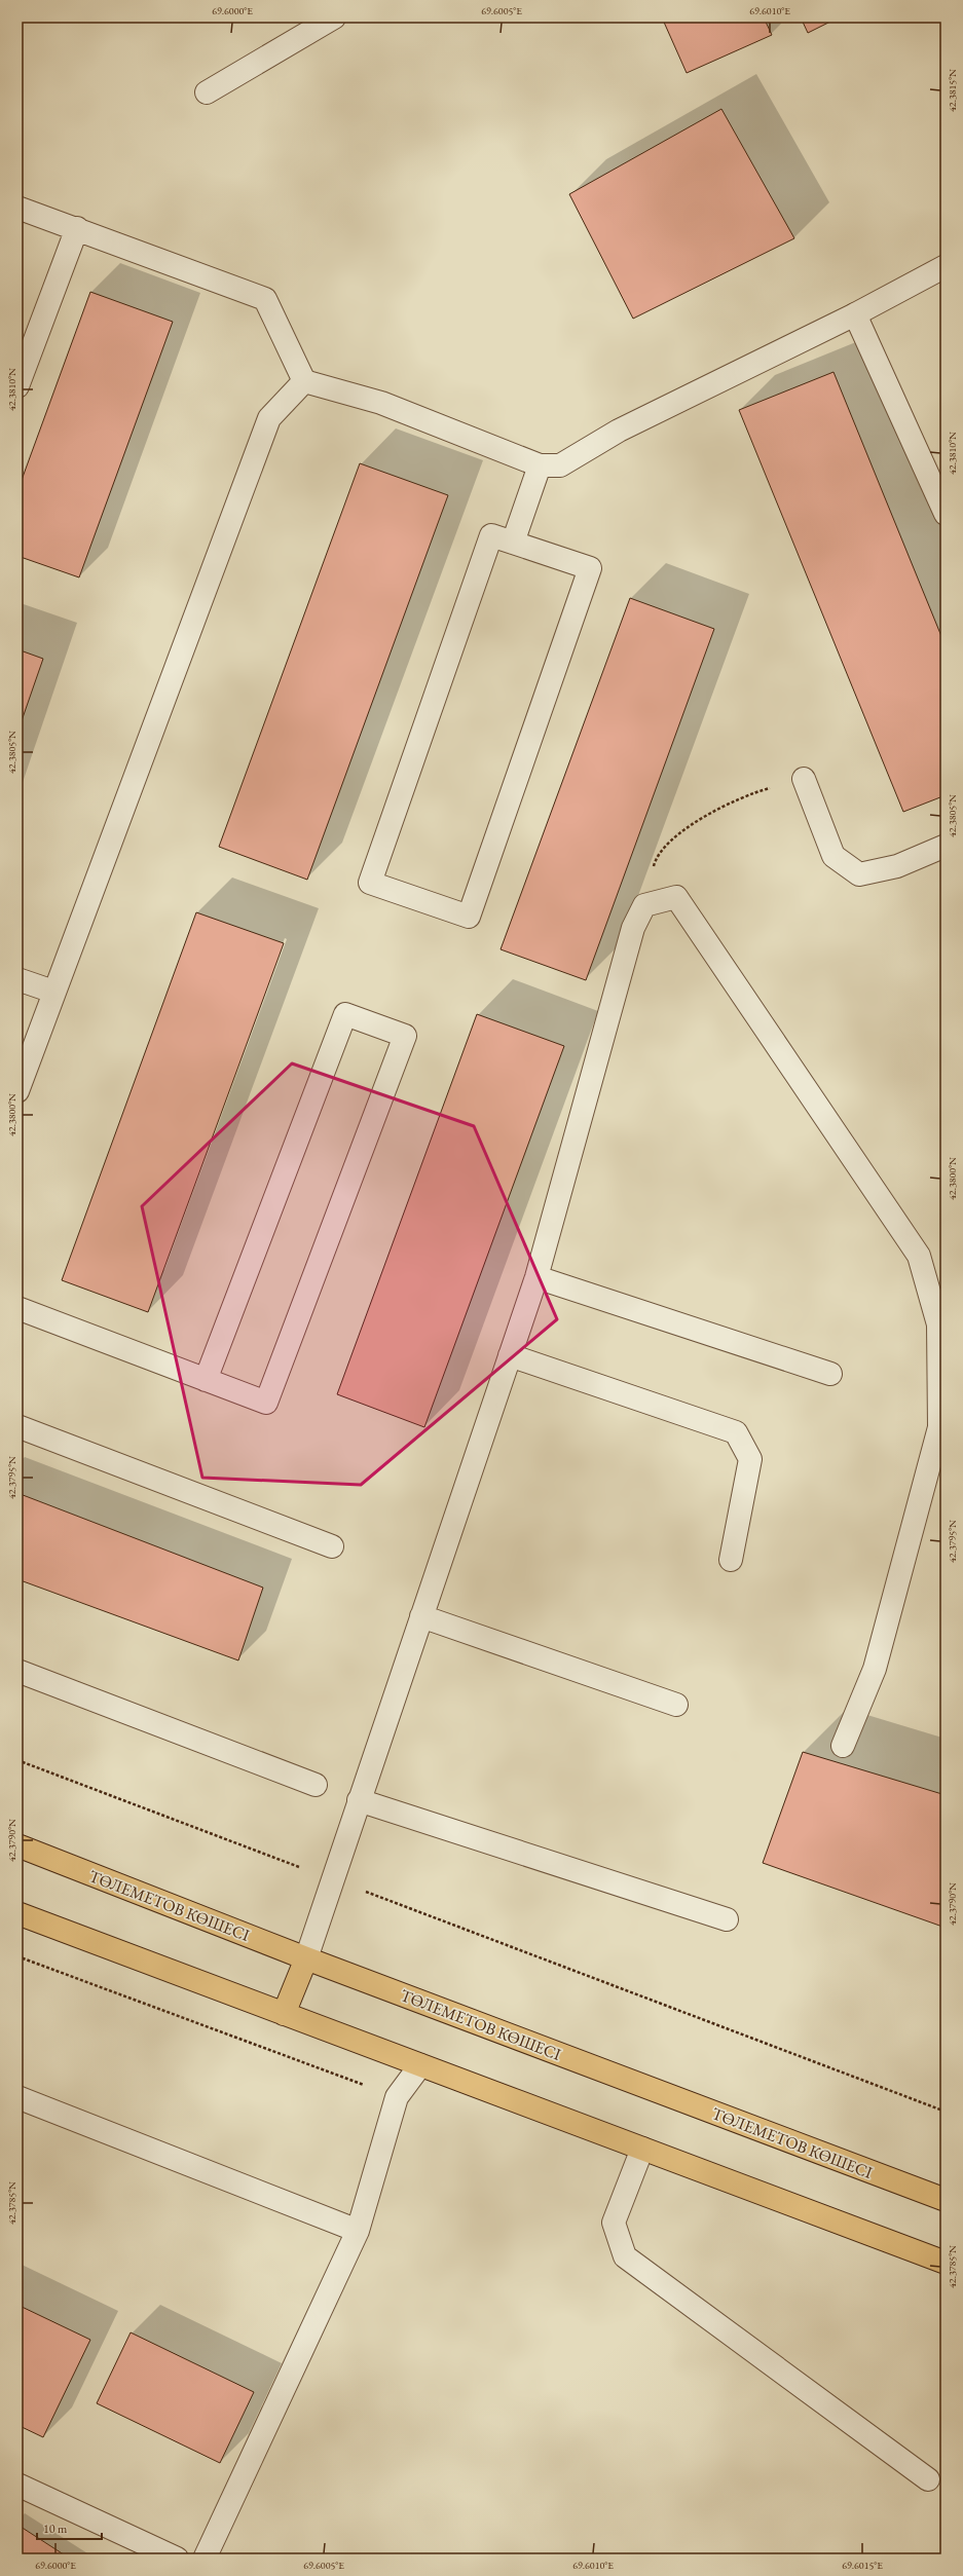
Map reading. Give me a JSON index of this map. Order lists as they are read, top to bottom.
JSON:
{
  "streets": {
    "main road": ["ТӨЛЕМЕТОВ КӨШЕСІ"]
  },
  "scale_bar": "10 m",
  "coordinates": [
    "69.6000°E",
    "69.6005°E",
    "69.6010°E",
    "42.3815°N",
    "42.3810°N",
    "42.3805°N",
    "42.3800°N",
    "42.3795°N",
    "42.3790°N",
    "42.3785°N",
    "69.6015°E"
  ]
}
